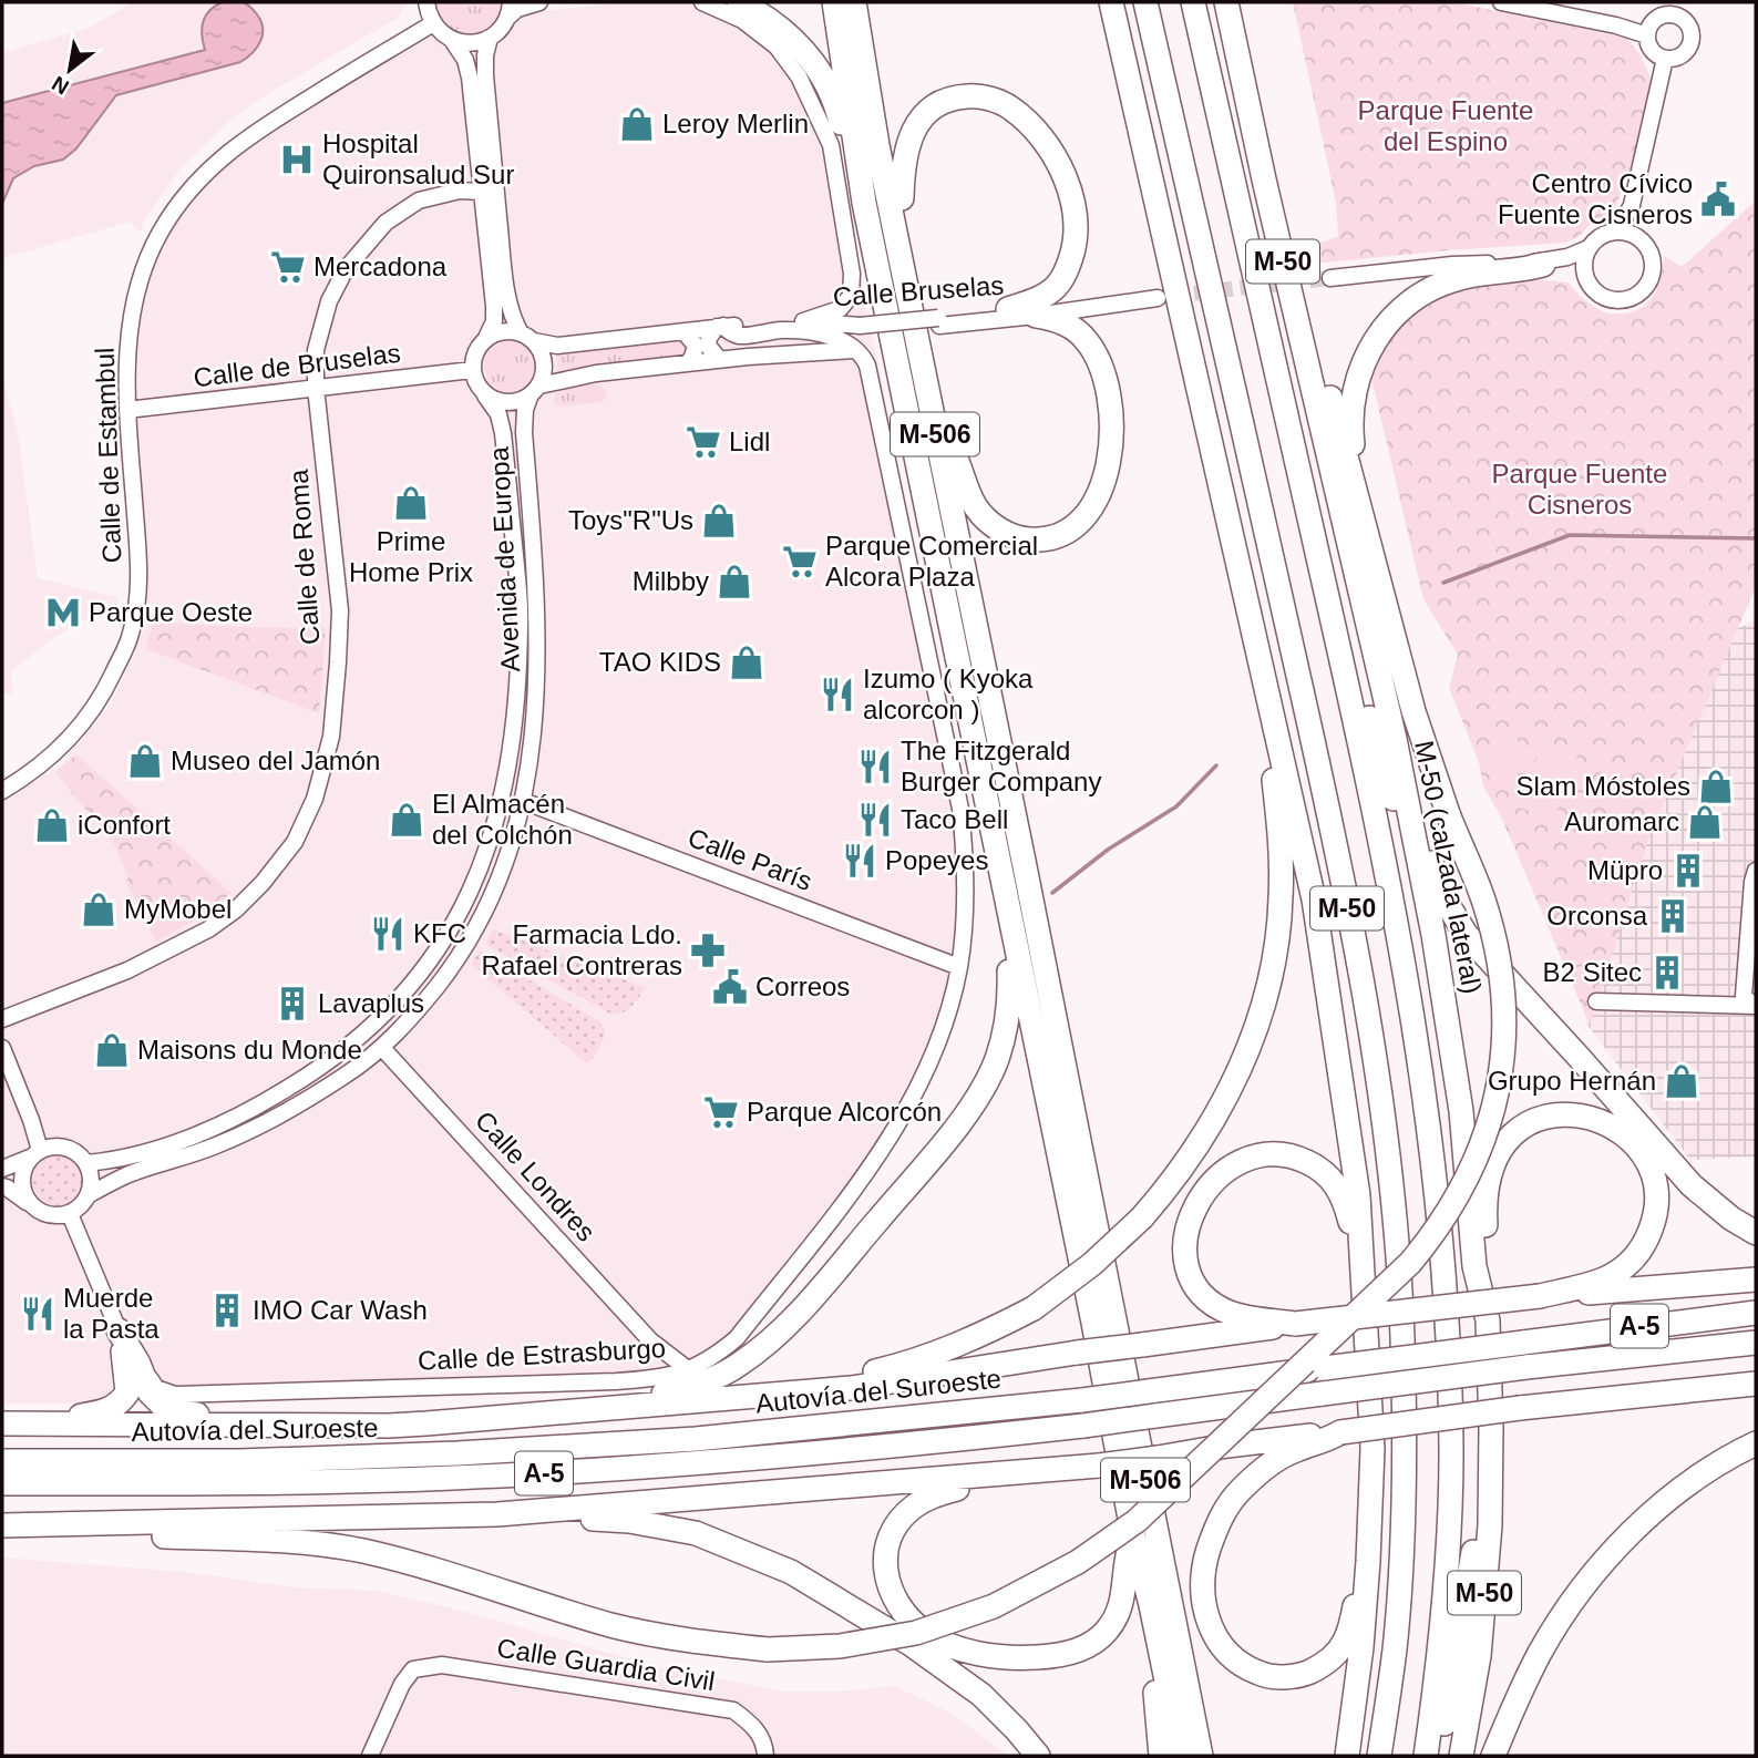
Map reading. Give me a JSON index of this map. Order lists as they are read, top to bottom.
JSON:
{
  "streets": {
    "highway": [
      "M-50",
      "M-506",
      "M-50 (calzada lateral)",
      "A-5",
      "Autovía del Suroeste"
    ],
    "street": [
      "Calle Bruselas",
      "Calle de Bruselas",
      "Calle de Estambul",
      "Calle de Roma",
      "Avenida de Europa",
      "Calle París",
      "Calle Londres",
      "Calle de Estrasburgo",
      "Calle Guardia Civil"
    ]
  },
  "crossings": [
    ["M-50", "M-50 (calzada lateral)"],
    ["Calle Bruselas", "Calle de Bruselas"],
    ["Calle Bruselas", "Avenida de Europa"],
    ["Calle Bruselas", "Calle de Estrasburgo"],
    ["Calle de Bruselas", "Calle de Estambul"],
    ["Calle de Bruselas", "Calle de Roma"],
    ["Calle de Bruselas", "Avenida de Europa"],
    ["Avenida de Europa", "Calle París"],
    ["Avenida de Europa", "Calle Londres"],
    ["Calle París", "Calle de Estrasburgo"],
    ["Calle Londres", "Calle de Estrasburgo"]
  ],
  "parks": ["Parque Fuente del Espino", "Parque Fuente Cisneros"],
  "places": {
    "shop": [
      "Leroy Merlin",
      "Prime Home Prix",
      "Toys\"R\"Us",
      "Milbby",
      "TAO KIDS",
      "Museo del Jamón",
      "Slam Móstoles",
      "El Almacén del Colchón",
      "Auromarc",
      "iConfort",
      "MyMobel",
      "Maisons du Monde",
      "Grupo Hernán"
    ],
    "hospital": ["Hospital Quironsalud Sur"],
    "public building": ["Centro Cívico Fuente Cisneros", "Correos"],
    "supermarket": [
      "Mercadona",
      "Lidl",
      "Parque Comercial Alcora Plaza",
      "Parque Alcorcón"
    ],
    "metro station": ["Parque Oeste"],
    "restaurant": [
      "Izumo ( Kyoka alcorcon )",
      "The Fitzgerald Burger Company",
      "Taco Bell",
      "Popeyes",
      "KFC",
      "Muerde la Pasta"
    ],
    "building": [
      "Müpro",
      "Orconsa",
      "B2 Sitec",
      "Lavaplus",
      "IMO Car Wash"
    ],
    "pharmacy": ["Farmacia Ldo. Rafael Contreras"]
  },
  "north": "bottom left"
}
